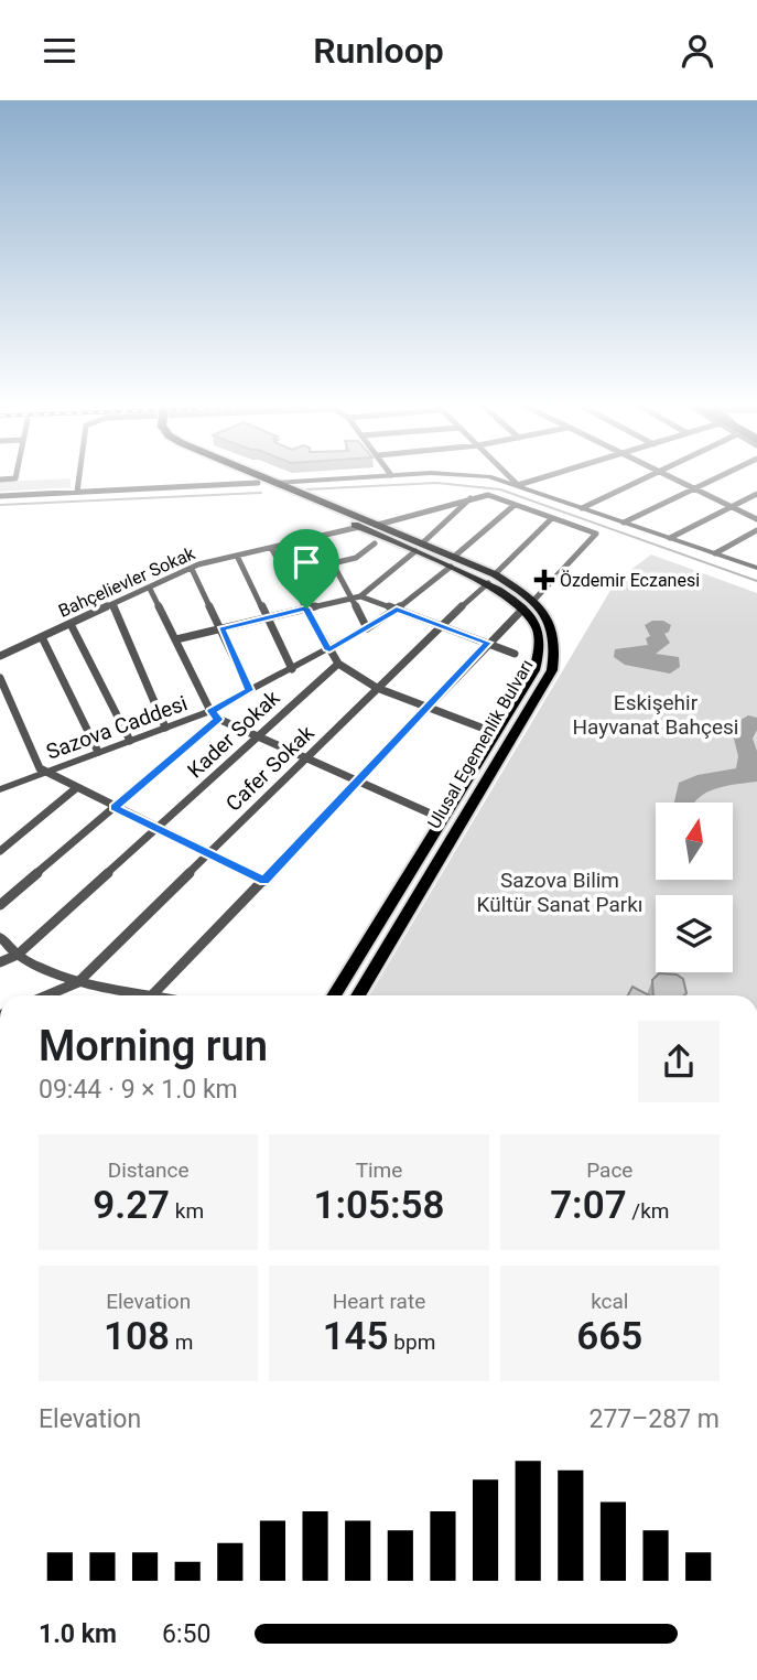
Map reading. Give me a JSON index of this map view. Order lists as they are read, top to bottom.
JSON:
{
  "streets": {
    "main road": ["Ulusal Egemenlik Bulvarı"],
    "street": [
      "Bahçelievler Sokak",
      "Sazova Caddesi",
      "Kader Sokak",
      "Cafer Sokak"
    ]
  },
  "crossings": [
    ["Bahçelievler Sokak", "Ulusal Egemenlik Bulvarı"],
    ["Ulusal Egemenlik Bulvarı", "Cafer Sokak"]
  ],
  "parks": ["Eskişehir Hayvanat Bahçesi", "Sazova Bilim Kültür Sanat Parkı"],
  "places": {
    "health": ["Özdemir Eczanesi"]
  },
  "north": "top",
  "page": {
    "header": "Runloop",
    "heading": ["Morning run", "09:44 · 9 × 1.0 km"],
    "stats": [
      ["Distance", "9.27 km"],
      ["Time", "1:05:58"],
      ["Pace", "7:07 /km"],
      ["Elevation", "108 m"],
      ["Heart rate", "145 bpm"],
      ["kcal", "665"]
    ],
    "chart": ["Elevation", "277–287 m"],
    "list": [
      {
        "name": "1.0 km",
        "note": "6:50"
      }
    ]
  }
}
